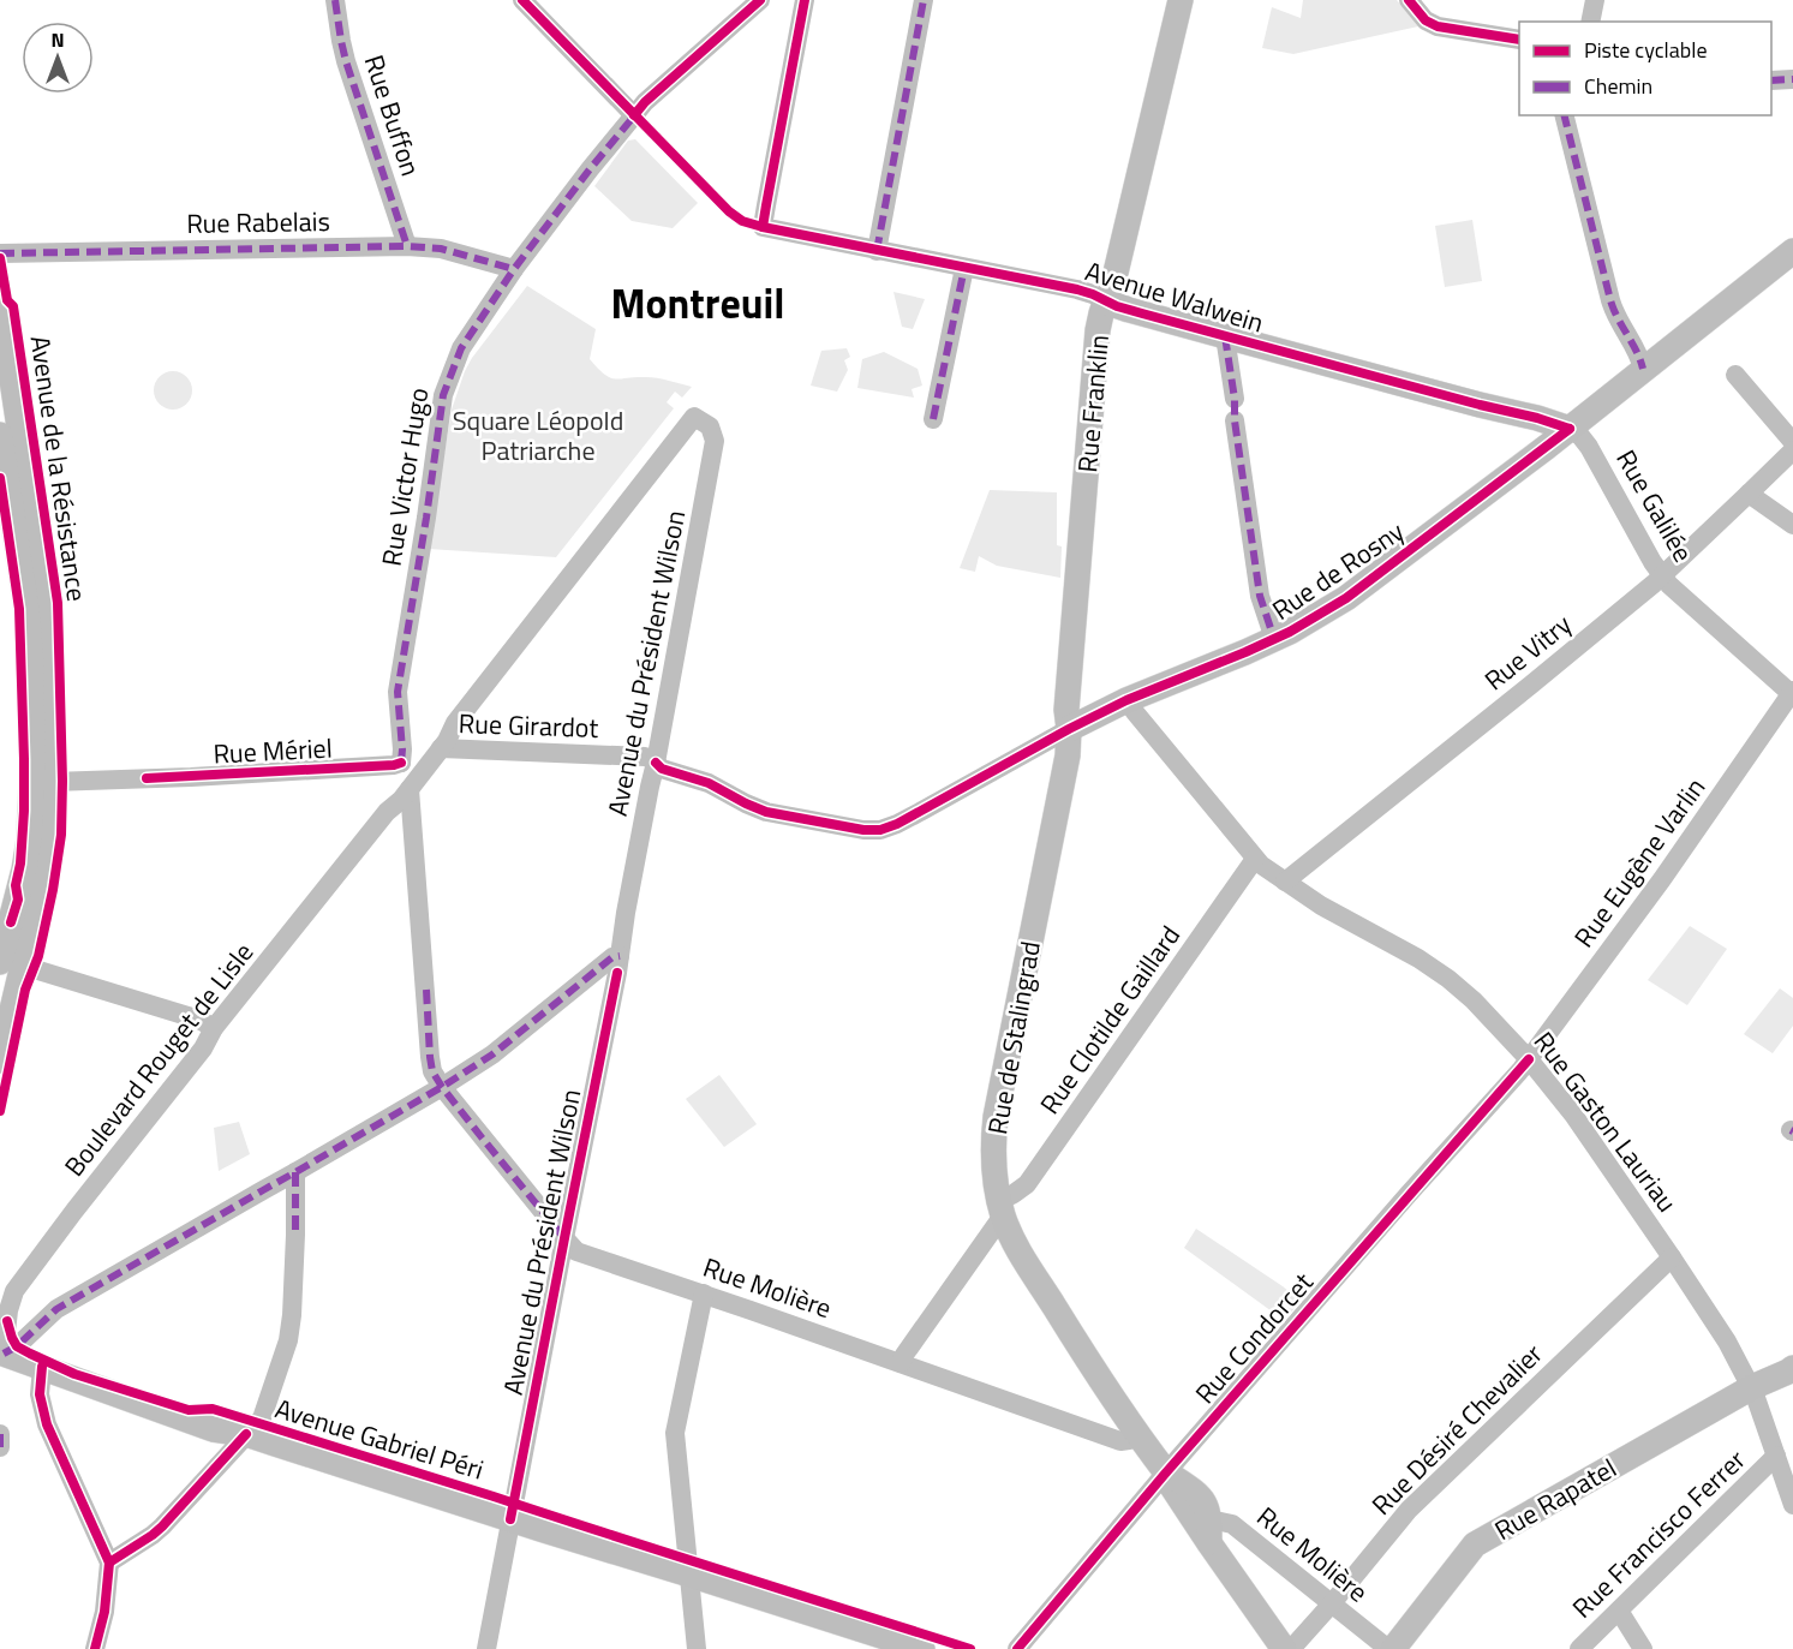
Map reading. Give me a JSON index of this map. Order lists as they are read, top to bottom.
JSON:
{
  "streets": {
    "main road": [
      "Avenue Walwein",
      "Rue Franklin",
      "Avenue de la Résistance",
      "Rue de Rosny",
      "Rue de Stalingrad",
      "Avenue Gabriel Péri",
      "Rue Rapatel"
    ],
    "street": [
      "Rue Buffon",
      "Rue Rabelais",
      "Rue Victor Hugo",
      "Rue Galilée",
      "Rue Vitry",
      "Avenue du Président Wilson",
      "Rue Girardot",
      "Rue Mériel",
      "Rue Eugène Varlin",
      "Rue Clotilde Gaillard",
      "Boulevard Rouget de Lisle",
      "Rue Gaston Lauriau",
      "Rue Molière",
      "Rue Condorcet",
      "Rue Désiré Chevalier",
      "Rue Francisco Ferrer"
    ]
  },
  "crossings": [
    ["Rue Buffon", "Rue Rabelais"],
    ["Rue Rabelais", "Rue Victor Hugo"],
    ["Avenue Walwein", "Rue Franklin"],
    ["Avenue Walwein", "Rue Galilée"],
    ["Avenue Walwein", "Rue de Rosny"],
    ["Rue Franklin", "Rue de Rosny"],
    ["Rue Franklin", "Rue Girardot"],
    ["Rue Franklin", "Rue de Stalingrad"],
    ["Avenue de la Résistance", "Rue Mériel"],
    ["Rue Victor Hugo", "Rue Mériel"],
    ["Rue Victor Hugo", "Boulevard Rouget de Lisle"],
    ["Rue Victor Hugo", "Rue Molière"],
    ["Rue Galilée", "Rue de Rosny"],
    ["Rue Galilée", "Rue Vitry"],
    ["Rue Galilée", "Rue Eugène Varlin"],
    ["Rue de Rosny", "Rue Girardot"],
    ["Rue de Rosny", "Rue de Stalingrad"],
    ["Rue de Rosny", "Rue Gaston Lauriau"],
    ["Rue Vitry", "Rue Gaston Lauriau"],
    ["Avenue du Président Wilson", "Rue Girardot"],
    ["Avenue du Président Wilson", "Boulevard Rouget de Lisle"],
    ["Avenue du Président Wilson", "Rue Molière"],
    ["Avenue du Président Wilson", "Avenue Gabriel Péri"],
    ["Rue Girardot", "Rue de Stalingrad"],
    ["Rue Girardot", "Boulevard Rouget de Lisle"],
    ["Rue Mériel", "Boulevard Rouget de Lisle"],
    ["Rue Eugène Varlin", "Rue Gaston Lauriau"],
    ["Rue Eugène Varlin", "Rue Condorcet"],
    ["Rue Clotilde Gaillard", "Rue de Stalingrad"],
    ["Rue Clotilde Gaillard", "Rue Gaston Lauriau"],
    ["Rue Clotilde Gaillard", "Rue Molière"],
    ["Rue de Stalingrad", "Rue Molière"],
    ["Rue de Stalingrad", "Rue Condorcet"],
    ["Boulevard Rouget de Lisle", "Avenue Gabriel Péri"],
    ["Rue Gaston Lauriau", "Rue Condorcet"],
    ["Rue Gaston Lauriau", "Rue Désiré Chevalier"],
    ["Rue Gaston Lauriau", "Rue Rapatel"],
    ["Rue Gaston Lauriau", "Rue Francisco Ferrer"],
    ["Rue Molière", "Rue Désiré Chevalier"],
    ["Rue Molière", "Rue Rapatel"]
  ],
  "districts": ["Montreuil"],
  "parks": ["Square Léopold Patriarche"],
  "legend": ["Piste cyclable", "Chemin"],
  "north": "top"
}
